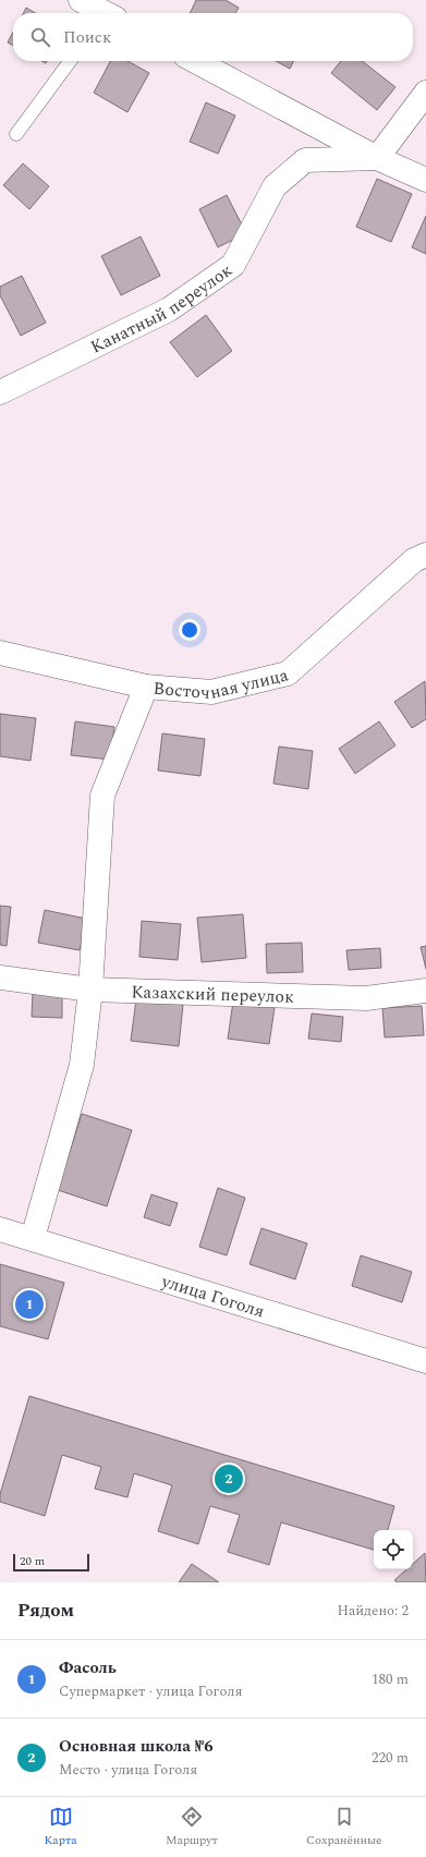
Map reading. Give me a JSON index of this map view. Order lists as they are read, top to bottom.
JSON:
{
  "streets": {
    "street": [
      "Канатный переулок",
      "Восточная улица",
      "Казахский переулок",
      "улица Гоголя"
    ]
  },
  "scale_bar": "20 m",
  "page": {
    "search": "Поиск",
    "pins": ["1", "2"],
    "scale": "20 m",
    "heading": ["Рядом", "Найдено: 2"],
    "list": [
      {
        "mark": "1",
        "name": "Фасоль",
        "note": "Супермаркет · улица Гоголя",
        "value": "180 m"
      },
      {
        "mark": "2",
        "name": "Основная школа №6",
        "note": "Место · улица Гоголя",
        "value": "220 m"
      }
    ],
    "nav": ["Карта", "Маршрут", "Сохранённые"]
  }
}
